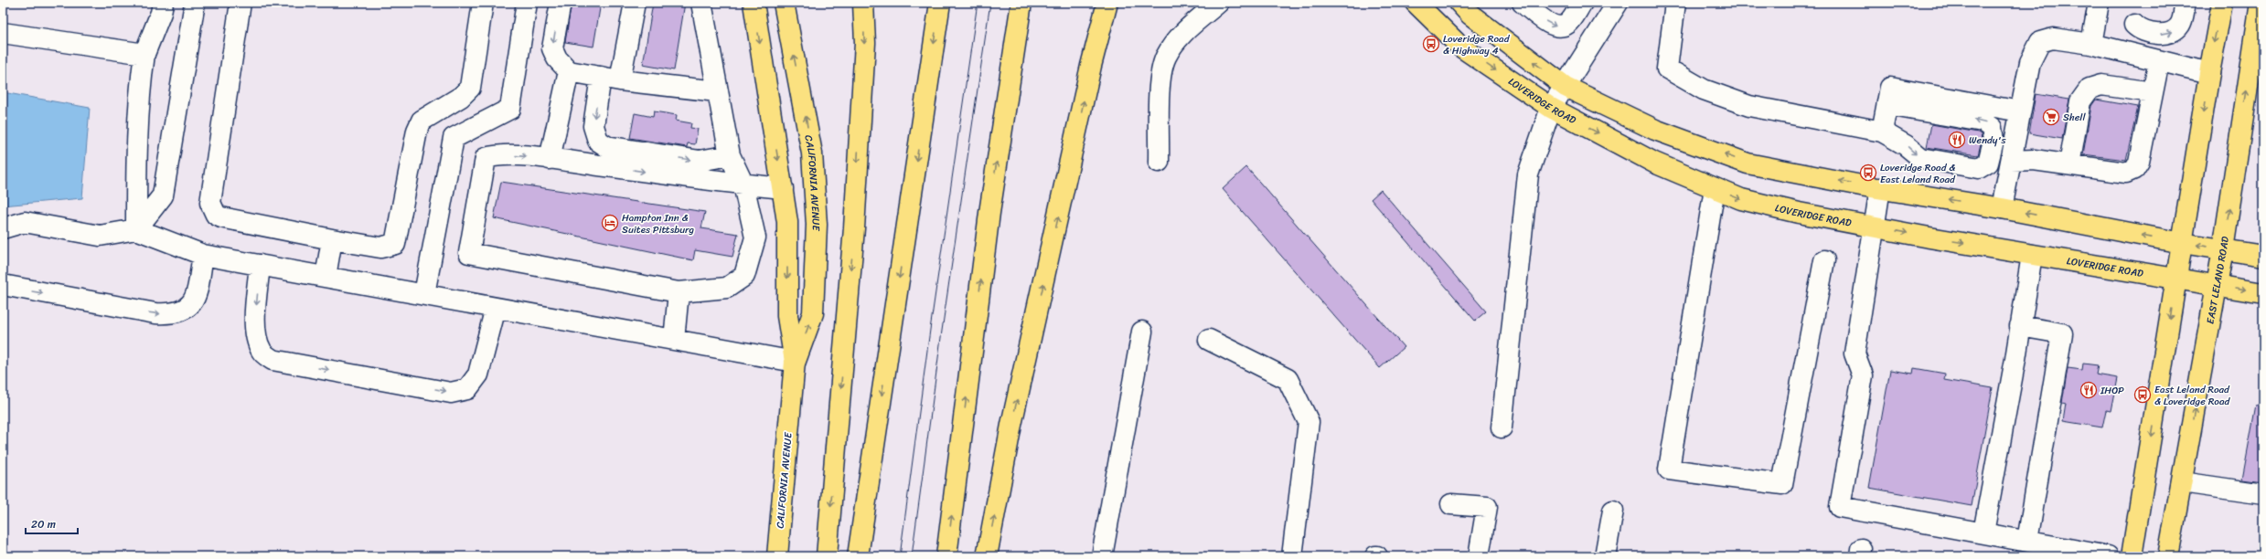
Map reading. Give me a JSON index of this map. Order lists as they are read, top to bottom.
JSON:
{
  "streets": {
    "main road": ["LOVERIDGE ROAD", "CALIFORNIA AVENUE", "EAST LELAND ROAD"]
  },
  "crossings": [
    ["LOVERIDGE ROAD", "EAST LELAND ROAD"]
  ],
  "places": {
    "bus stop": ["Loveridge Road & Highway 4", "Loveridge Road & East Leland Road", "East Leland Road & Loveridge Road"],
    "supermarket": ["Shell"],
    "restaurant": ["Wendy's", "IHOP"],
    "hotel": ["Hampton Inn & Suites Pittsburg"]
  },
  "scale_bar": "20 m"
}
